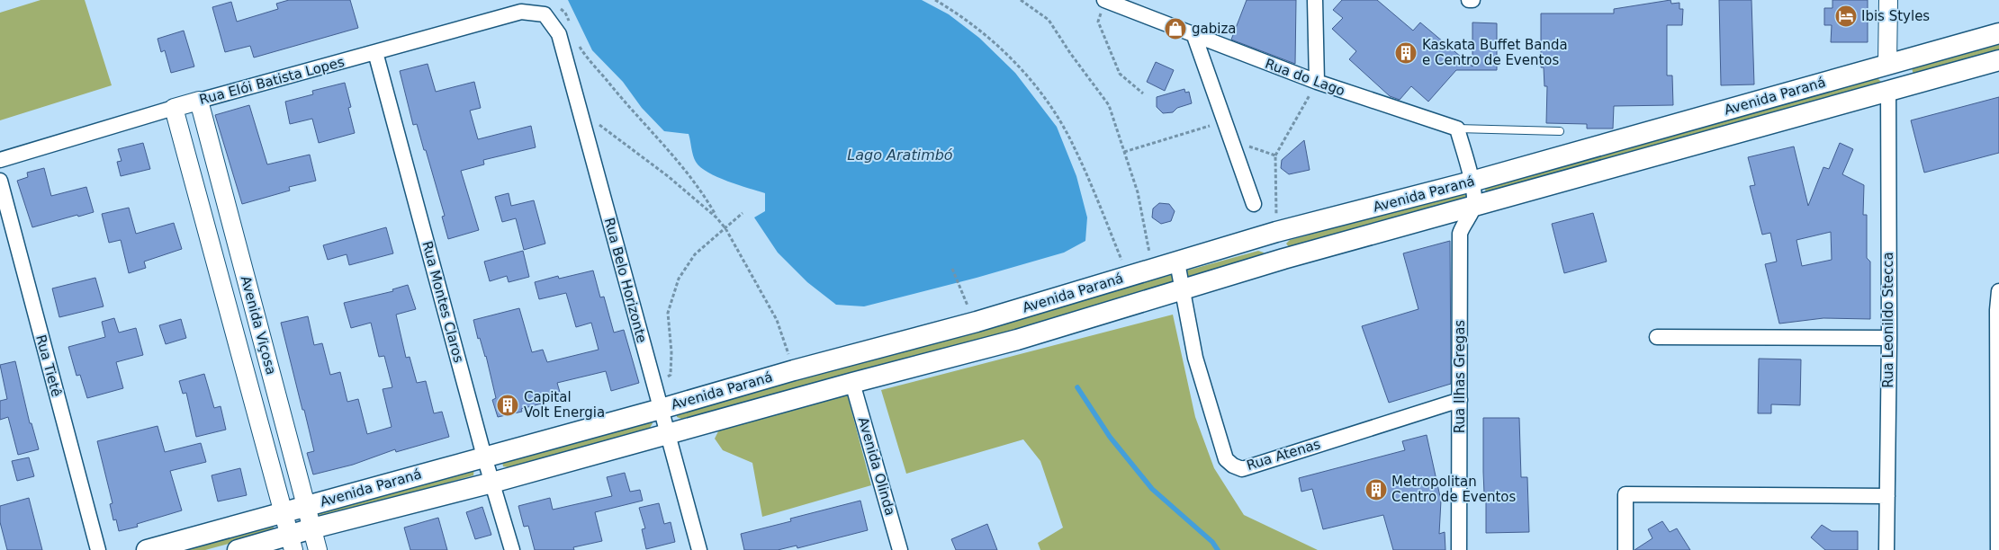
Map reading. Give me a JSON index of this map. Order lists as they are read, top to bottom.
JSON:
{
  "streets": {
    "main road": ["Avenida Paraná"],
    "street": [
      "Rua do Lago",
      "Rua Elói Batista Lopes",
      "Rua Belo Horizonte",
      "Rua Montes Claros",
      "Rua Leonildo Stecca",
      "Avenida Viçosa",
      "Rua Tietê",
      "Rua Ilhas Gregas",
      "Rua Atenas",
      "Avenida Olinda"
    ]
  },
  "crossings": [
    ["Rua Elói Batista Lopes", "Rua Belo Horizonte"],
    ["Rua Elói Batista Lopes", "Rua Montes Claros"],
    ["Rua Elói Batista Lopes", "Avenida Viçosa"],
    ["Avenida Paraná", "Rua Belo Horizonte"],
    ["Avenida Paraná", "Rua Montes Claros"],
    ["Avenida Paraná", "Rua Leonildo Stecca"],
    ["Avenida Paraná", "Avenida Viçosa"],
    ["Avenida Paraná", "Rua Ilhas Gregas"],
    ["Avenida Paraná", "Rua Atenas"],
    ["Avenida Paraná", "Avenida Olinda"],
    ["Rua Ilhas Gregas", "Rua Atenas"]
  ],
  "water": ["Lago Aratimbó"],
  "places": {
    "hotel": ["Ibis Styles"],
    "shop": ["gabiza"],
    "building": ["Kaskata Buffet Banda e Centro de Eventos", "Capital Volt Energia", "Metropolitan Centro de Eventos"]
  }
}
